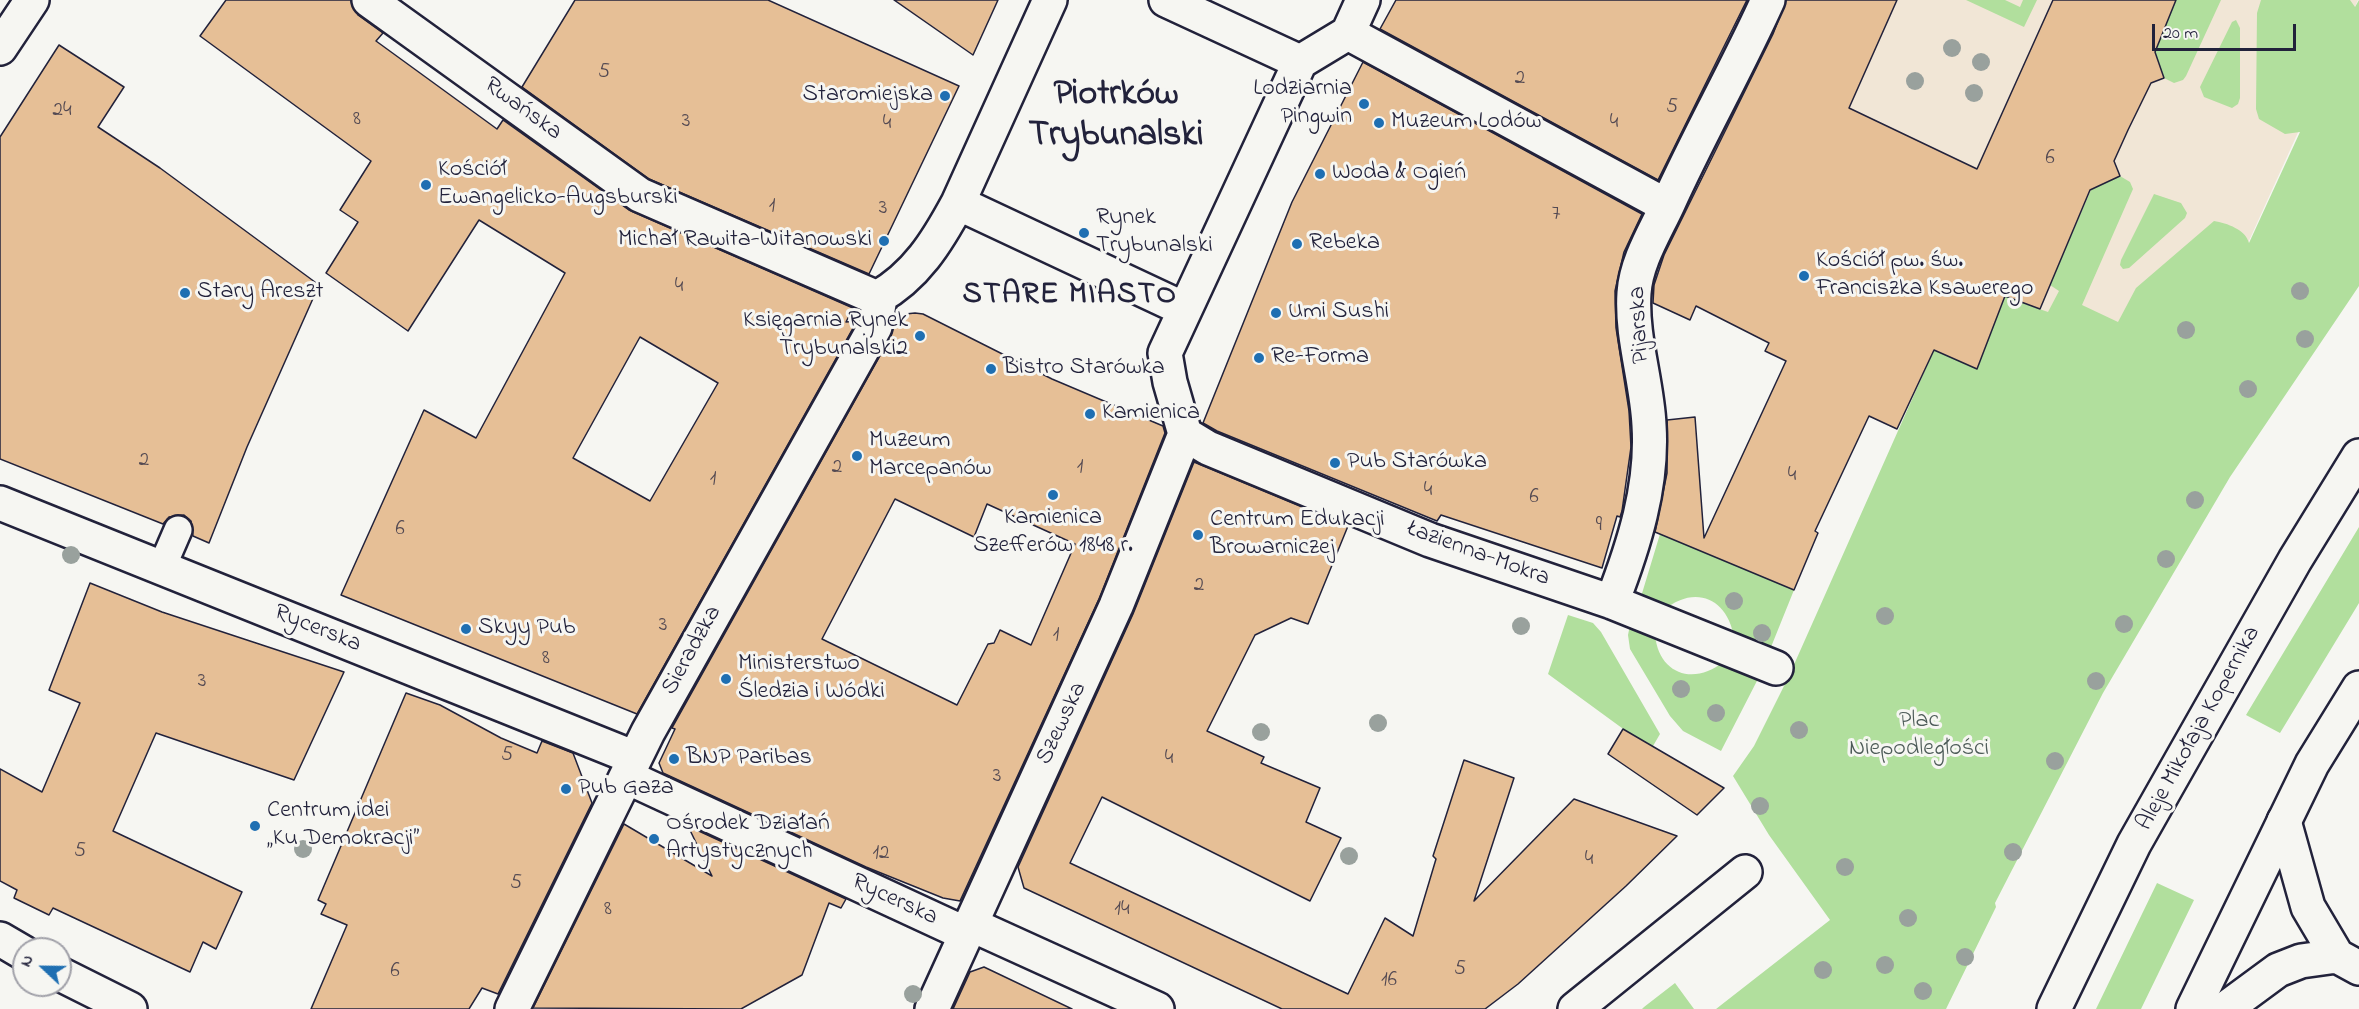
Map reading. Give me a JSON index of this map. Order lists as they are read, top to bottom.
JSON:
{
  "streets": {
    "street": [
      "Rwańska",
      "Pijarska",
      "Łazienna-Mokra",
      "Rycerska",
      "Sieradzka",
      "Szewska",
      "Aleje Mikołaja Kopernika"
    ]
  },
  "crossings": [
    ["Rwańska", "Sieradzka"],
    ["Pijarska", "Łazienna-Mokra"],
    ["Łazienna-Mokra", "Szewska"],
    ["Rycerska", "Sieradzka"],
    ["Rycerska", "Szewska"]
  ],
  "districts": ["Piotrków Trybunalski", "STARE MIASTO"],
  "parks": ["Plac Niepodległości"],
  "places": [
    "Staromiejska",
    "Lodziarnia Pingwin",
    "Muzeum Lodów",
    "Woda & Ogień",
    "Kościół Ewangelicko-Augsburski",
    "Rynek Trybunalski",
    "Michał Rawita-Witanowski",
    "Rebeka",
    "Kościół pw. św. Franciszka Ksawerego",
    "Stary Areszt",
    "Umi Sushi",
    "Księgarnia Rynek Trybunalski2",
    "Re-Forma",
    "Bistro Starówka",
    "Kamienica",
    "Muzeum Marcepanów",
    "Pub Starówka",
    "Kamienica Szefferów 1848 r.",
    "Centrum Edukacji Browarniczej",
    "Skyy Pub",
    "Ministerstwo Śledzia i Wódki",
    "BNP Paribas",
    "Pub Gaza",
    "Centrum idei „Ku Demokracji”",
    "Ośrodek Działań Artystycznych"
  ],
  "house_numbers": [
    "5",
    "2",
    "5",
    "24",
    "8",
    "3",
    "4",
    "4",
    "6",
    "1",
    "3",
    "7",
    "4",
    "2",
    "2",
    "1",
    "4",
    "1",
    "4",
    "6",
    "9",
    "6",
    "2",
    "3",
    "1",
    "8",
    "3",
    "5",
    "4",
    "3",
    "5",
    "12",
    "4",
    "5",
    "8",
    "14",
    "5",
    "6",
    "16"
  ],
  "scale_bar": "20 m",
  "north": "left"
}
